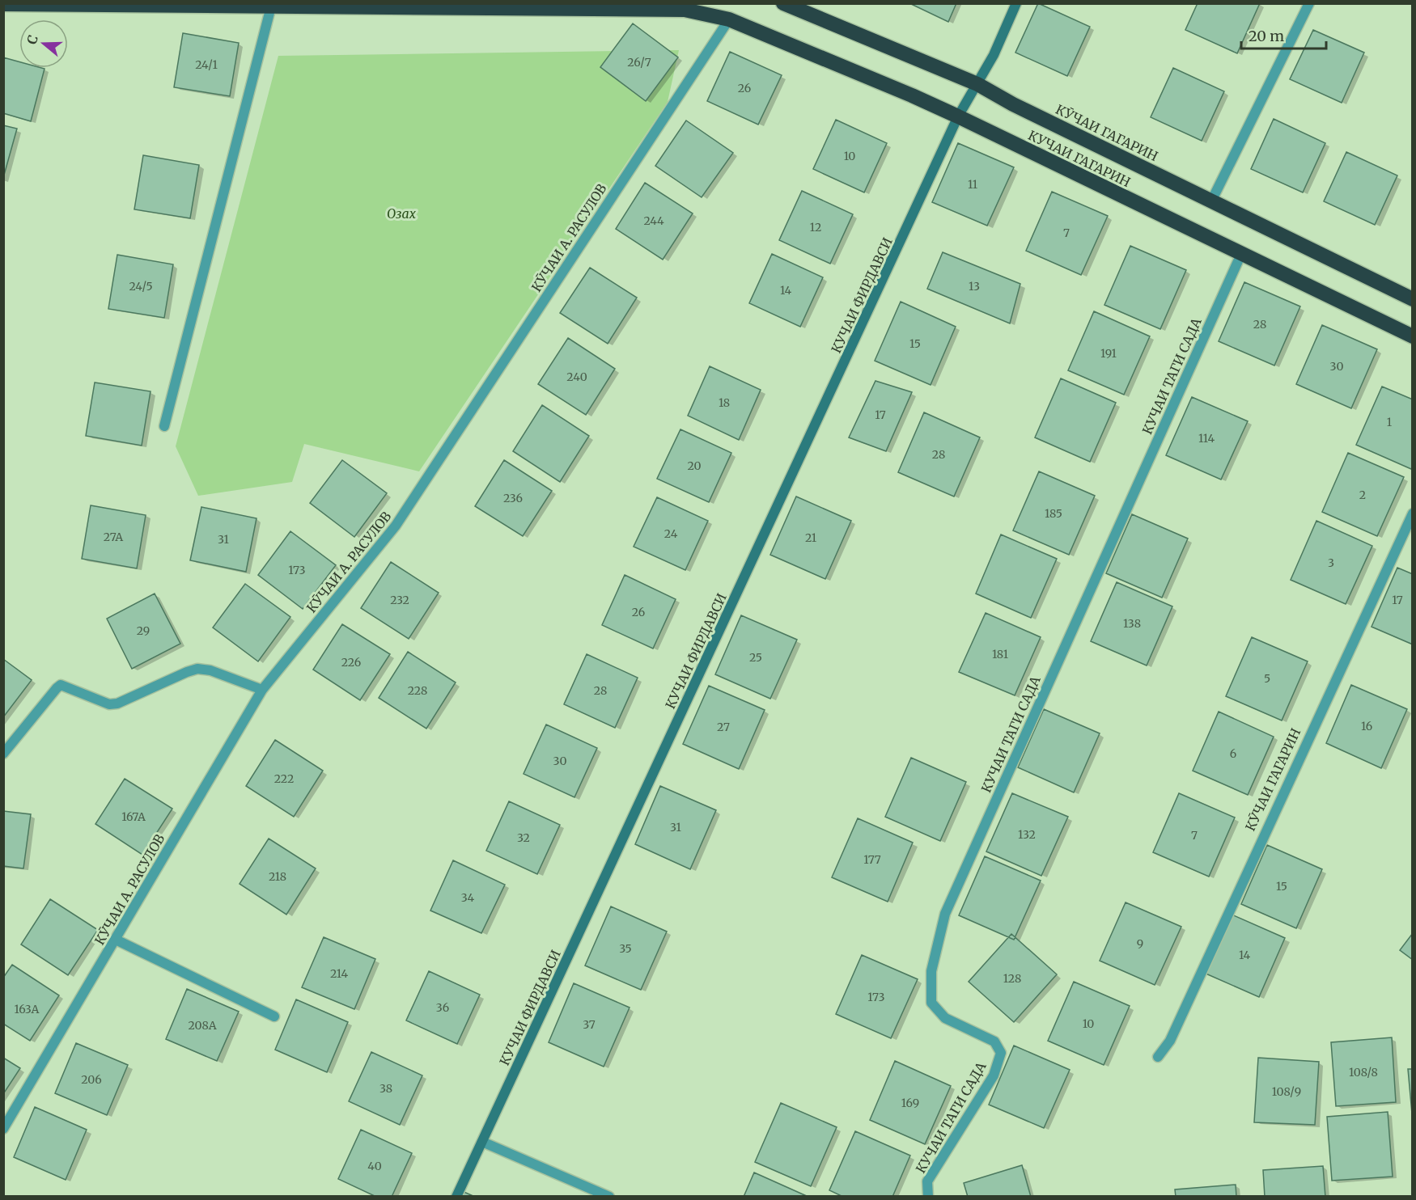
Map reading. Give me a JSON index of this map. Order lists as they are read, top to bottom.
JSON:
{
  "streets": {
    "highway": ["КӮЧАИ ГАГАРИН", "КУЧАИ ГАГАРИН"],
    "street": ["КӮЧАИ А. РАСУЛОВ", "КУЧАИ ФИРДАВСИ", "КУЧАИ ТАГИ САДА"]
  },
  "crossings": [
    ["КӮЧАИ ГАГАРИН", "КУЧАИ ФИРДАВСИ"],
    ["КУЧАИ ГАГАРИН", "КӮЧАИ А. РАСУЛОВ"],
    ["КУЧАИ ГАГАРИН", "КУЧАИ ФИРДАВСИ"],
    ["КУЧАИ ГАГАРИН", "КУЧАИ ТАГИ САДА"]
  ],
  "parks": ["Озах"],
  "house_numbers": [
    "26/7",
    "24/1",
    "26",
    "10",
    "11",
    "244",
    "12",
    "7",
    "24/5",
    "13",
    "14",
    "28",
    "15",
    "191",
    "30",
    "240",
    "18",
    "17",
    "1",
    "114",
    "28",
    "20",
    "2",
    "236",
    "185",
    "24",
    "27А",
    "21",
    "31",
    "3",
    "173",
    "232",
    "17",
    "26",
    "138",
    "29",
    "181",
    "25",
    "226",
    "5",
    "228",
    "28",
    "16",
    "27",
    "6",
    "30",
    "222",
    "167А",
    "31",
    "132",
    "7",
    "32",
    "177",
    "218",
    "15",
    "34",
    "9",
    "35",
    "14",
    "214",
    "128",
    "173",
    "36",
    "163А",
    "10",
    "37",
    "208А",
    "108/8",
    "206",
    "38",
    "108/9",
    "169",
    "40"
  ],
  "scale_bar": "20 m",
  "north": "left"
}
